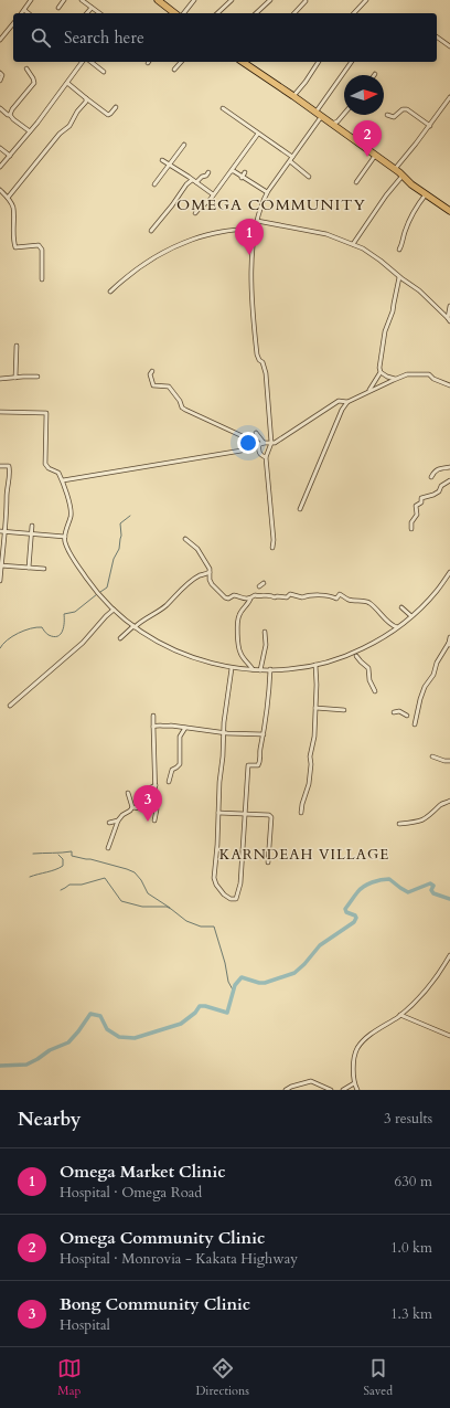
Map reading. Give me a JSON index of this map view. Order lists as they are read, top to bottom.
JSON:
{
  "districts": ["OMEGA COMMUNITY", "KARNDEAH VILLAGE"],
  "north": "right",
  "page": {
    "search": "Search here",
    "pins": ["2", "1", "3"],
    "heading": ["Nearby", "3 results"],
    "list": [
      {
        "mark": "1",
        "name": "Omega Market Clinic",
        "note": "Hospital · Omega Road",
        "value": "630 m"
      },
      {
        "mark": "2",
        "name": "Omega Community Clinic",
        "note": "Hospital · Monrovia - Kakata Highway",
        "value": "1.0 km"
      },
      {
        "mark": "3",
        "name": "Bong Community Clinic",
        "note": "Hospital",
        "value": "1.3 km"
      }
    ],
    "nav": ["Map", "Directions", "Saved"]
  }
}
